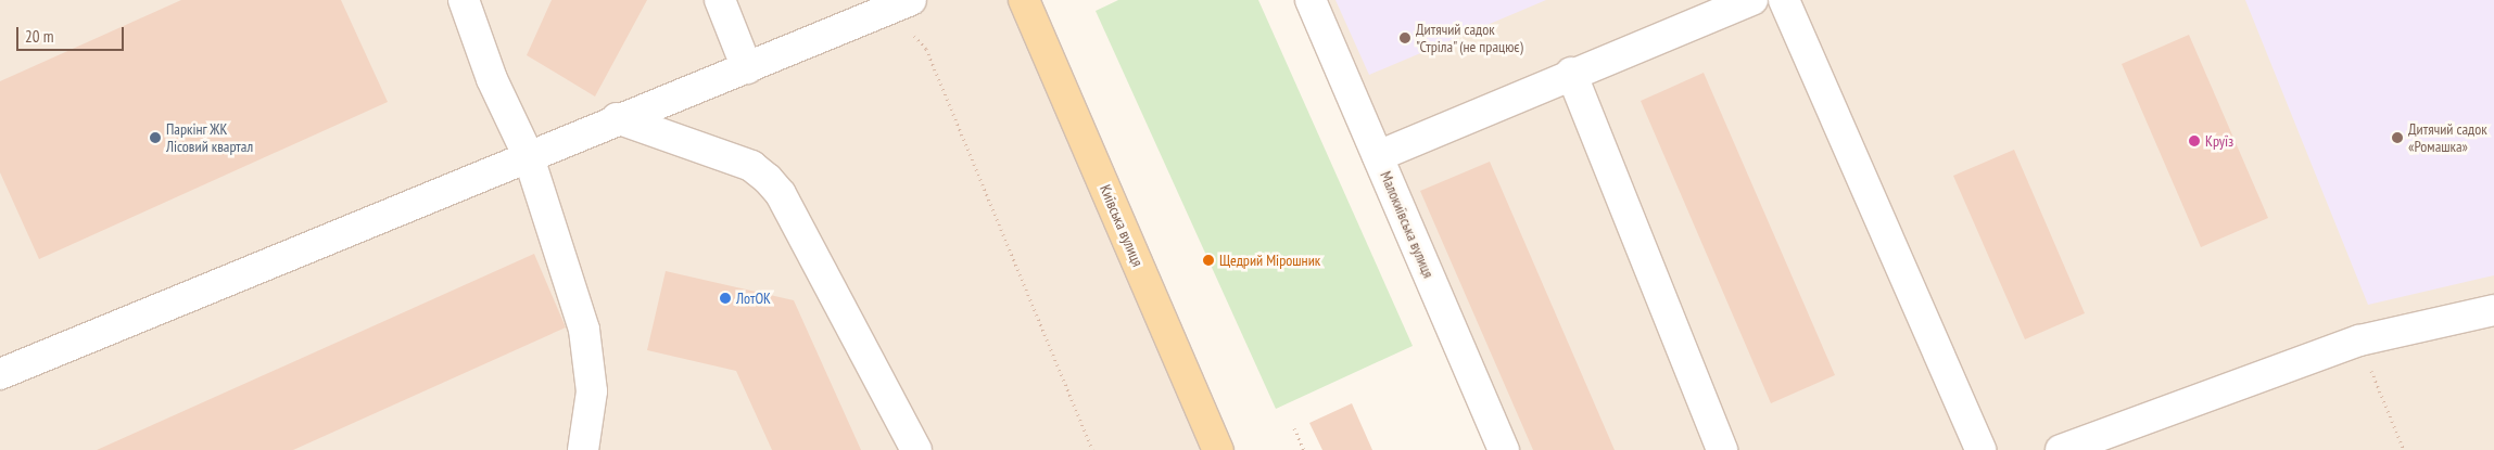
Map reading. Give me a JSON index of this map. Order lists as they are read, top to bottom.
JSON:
{
  "streets": {
    "main road": ["Київська вулиця"],
    "street": ["Малокиївська вулиця"]
  },
  "places": [
    "Дитячий садок \"Стріла\" (не працює)",
    "Паркінг ЖК Лісовий квартал",
    "Дитячий садок «Ромашка»",
    "Круїз",
    "Щедрий Мірошник",
    "ЛотОК"
  ],
  "scale_bar": "20 m"
}
